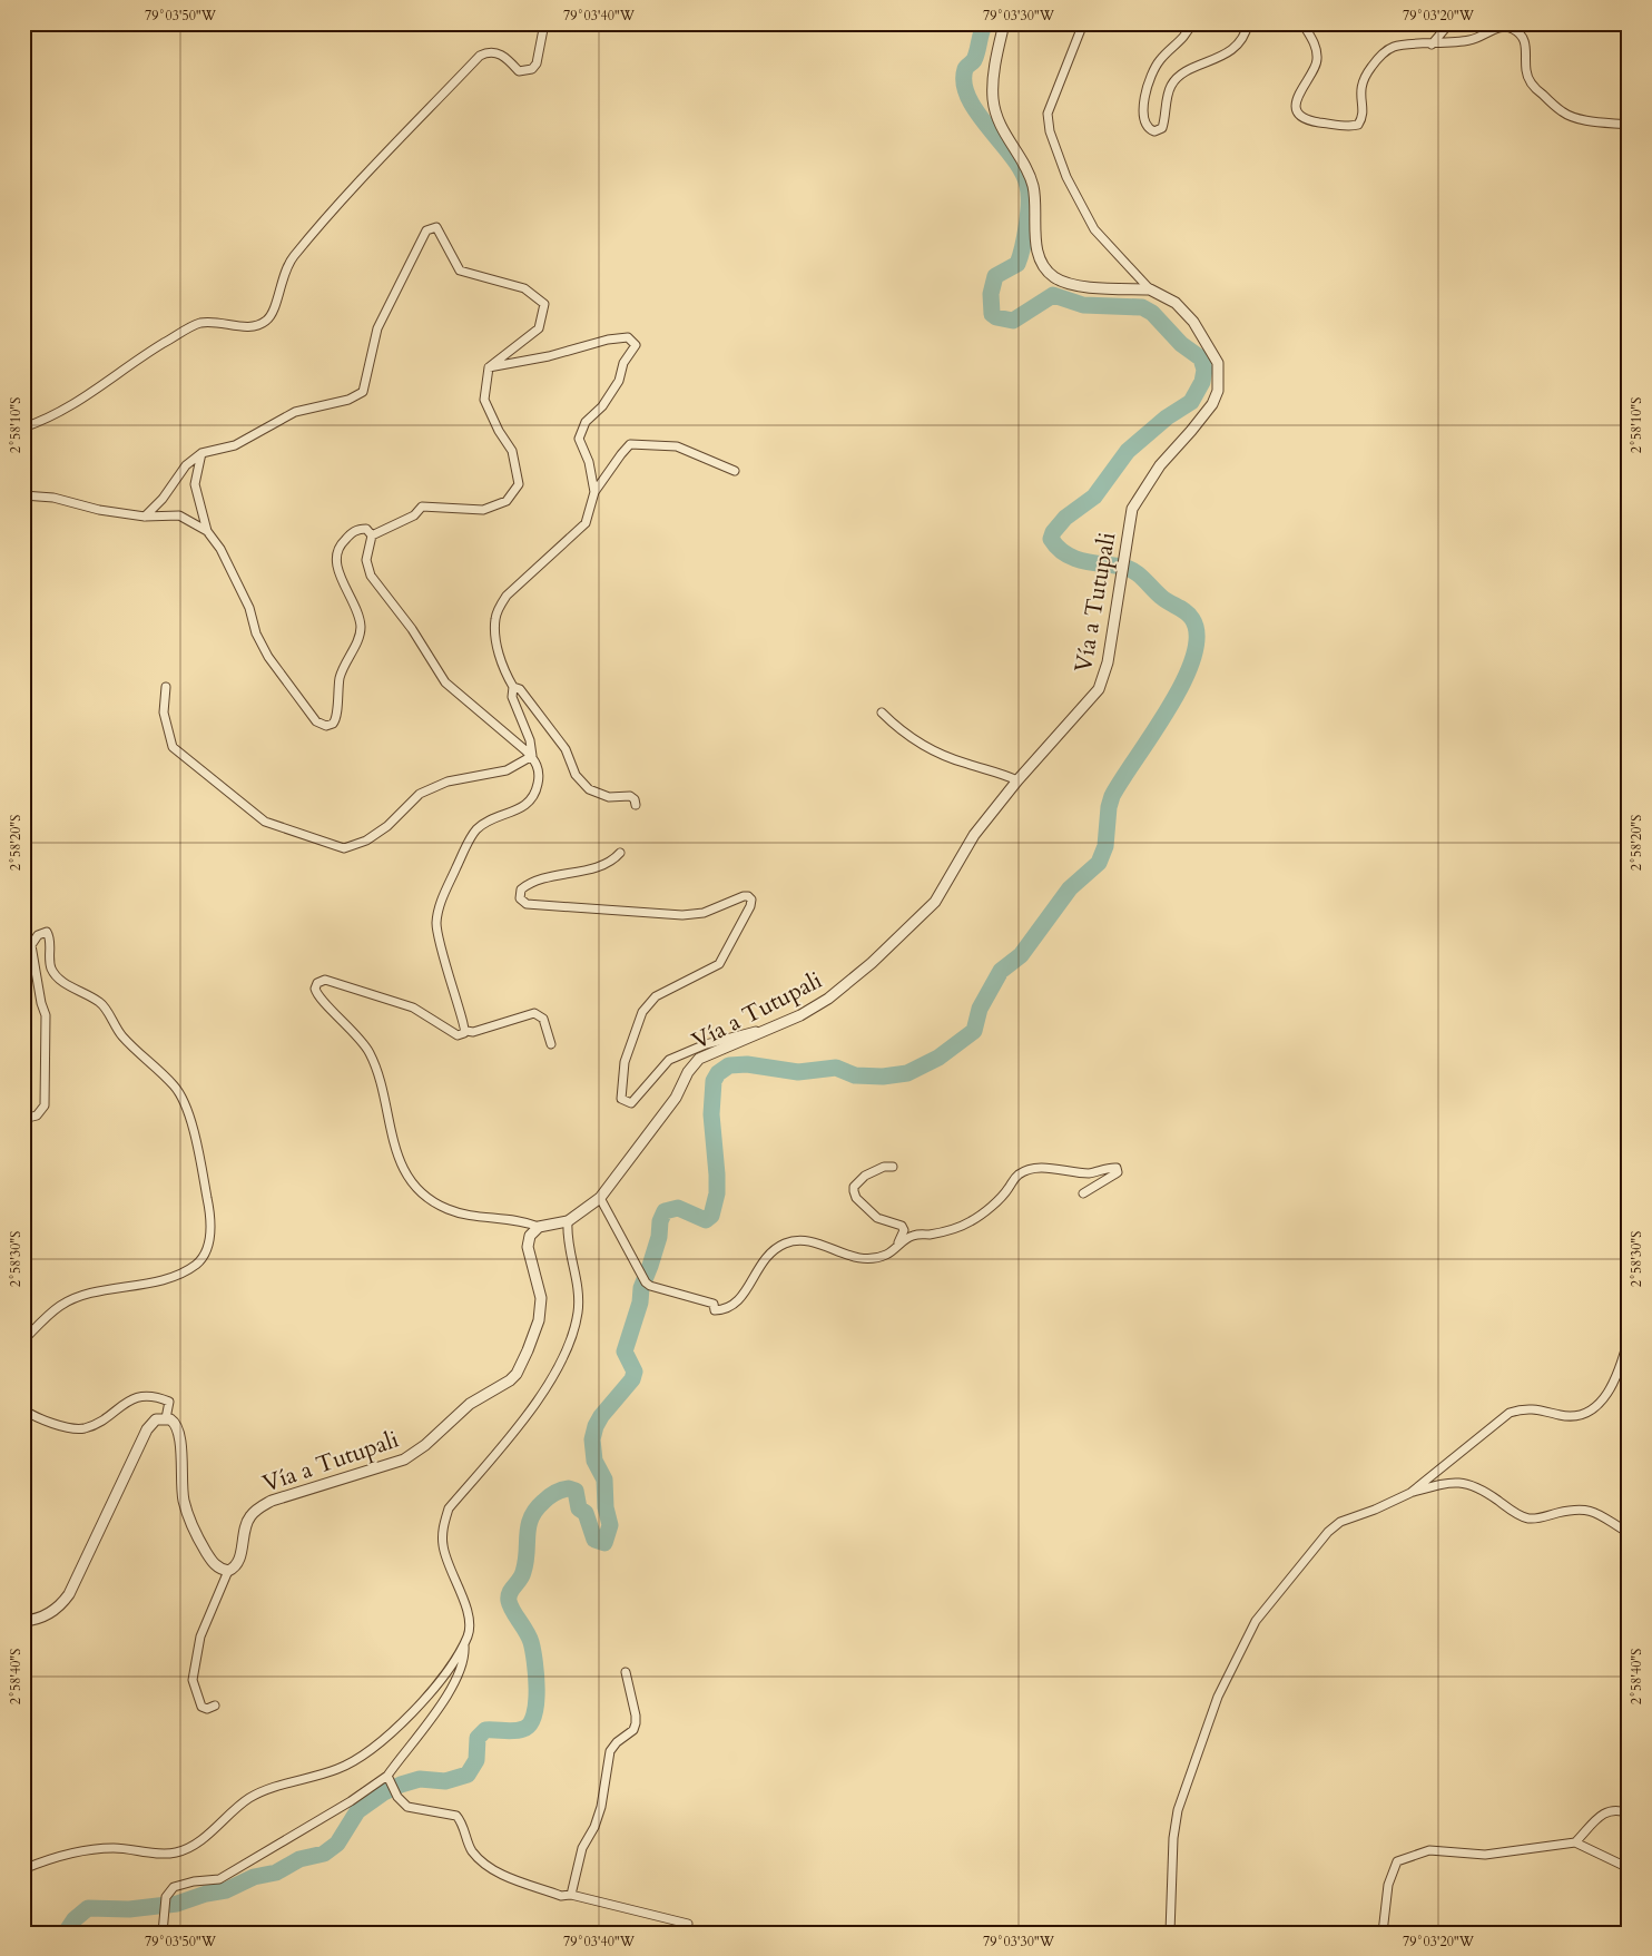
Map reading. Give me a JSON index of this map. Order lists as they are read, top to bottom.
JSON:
{
  "streets": {
    "street": ["Vía a Tutupali"]
  },
  "coordinates": [
    "79°03'50\"W",
    "79°03'40\"W",
    "79°03'30\"W",
    "79°03'20\"W",
    "2°58'10\"S",
    "2°58'20\"S",
    "2°58'30\"S",
    "2°58'40\"S"
  ]
}
